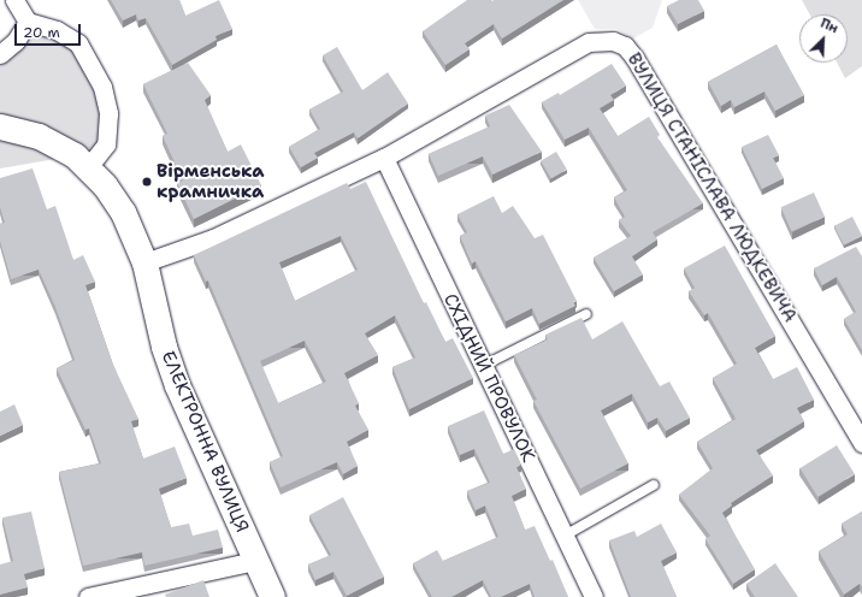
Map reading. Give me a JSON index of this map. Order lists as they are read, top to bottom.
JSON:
{
  "streets": {
    "street": ["ВУЛИЦЯ СТАНІСЛАВА ЛЮДКЕВИЧА", "СХІДНИЙ ПРОВУЛОК", "ЕЛЕКТРОННА ВУЛИЦЯ"]
  },
  "crossings": [
    ["ВУЛИЦЯ СТАНІСЛАВА ЛЮДКЕВИЧА", "СХІДНИЙ ПРОВУЛОК"],
    ["ВУЛИЦЯ СТАНІСЛАВА ЛЮДКЕВИЧА", "ЕЛЕКТРОННА ВУЛИЦЯ"]
  ],
  "places": ["Вірменська крамничка"],
  "scale_bar": "20 m",
  "north": "top right"
}
